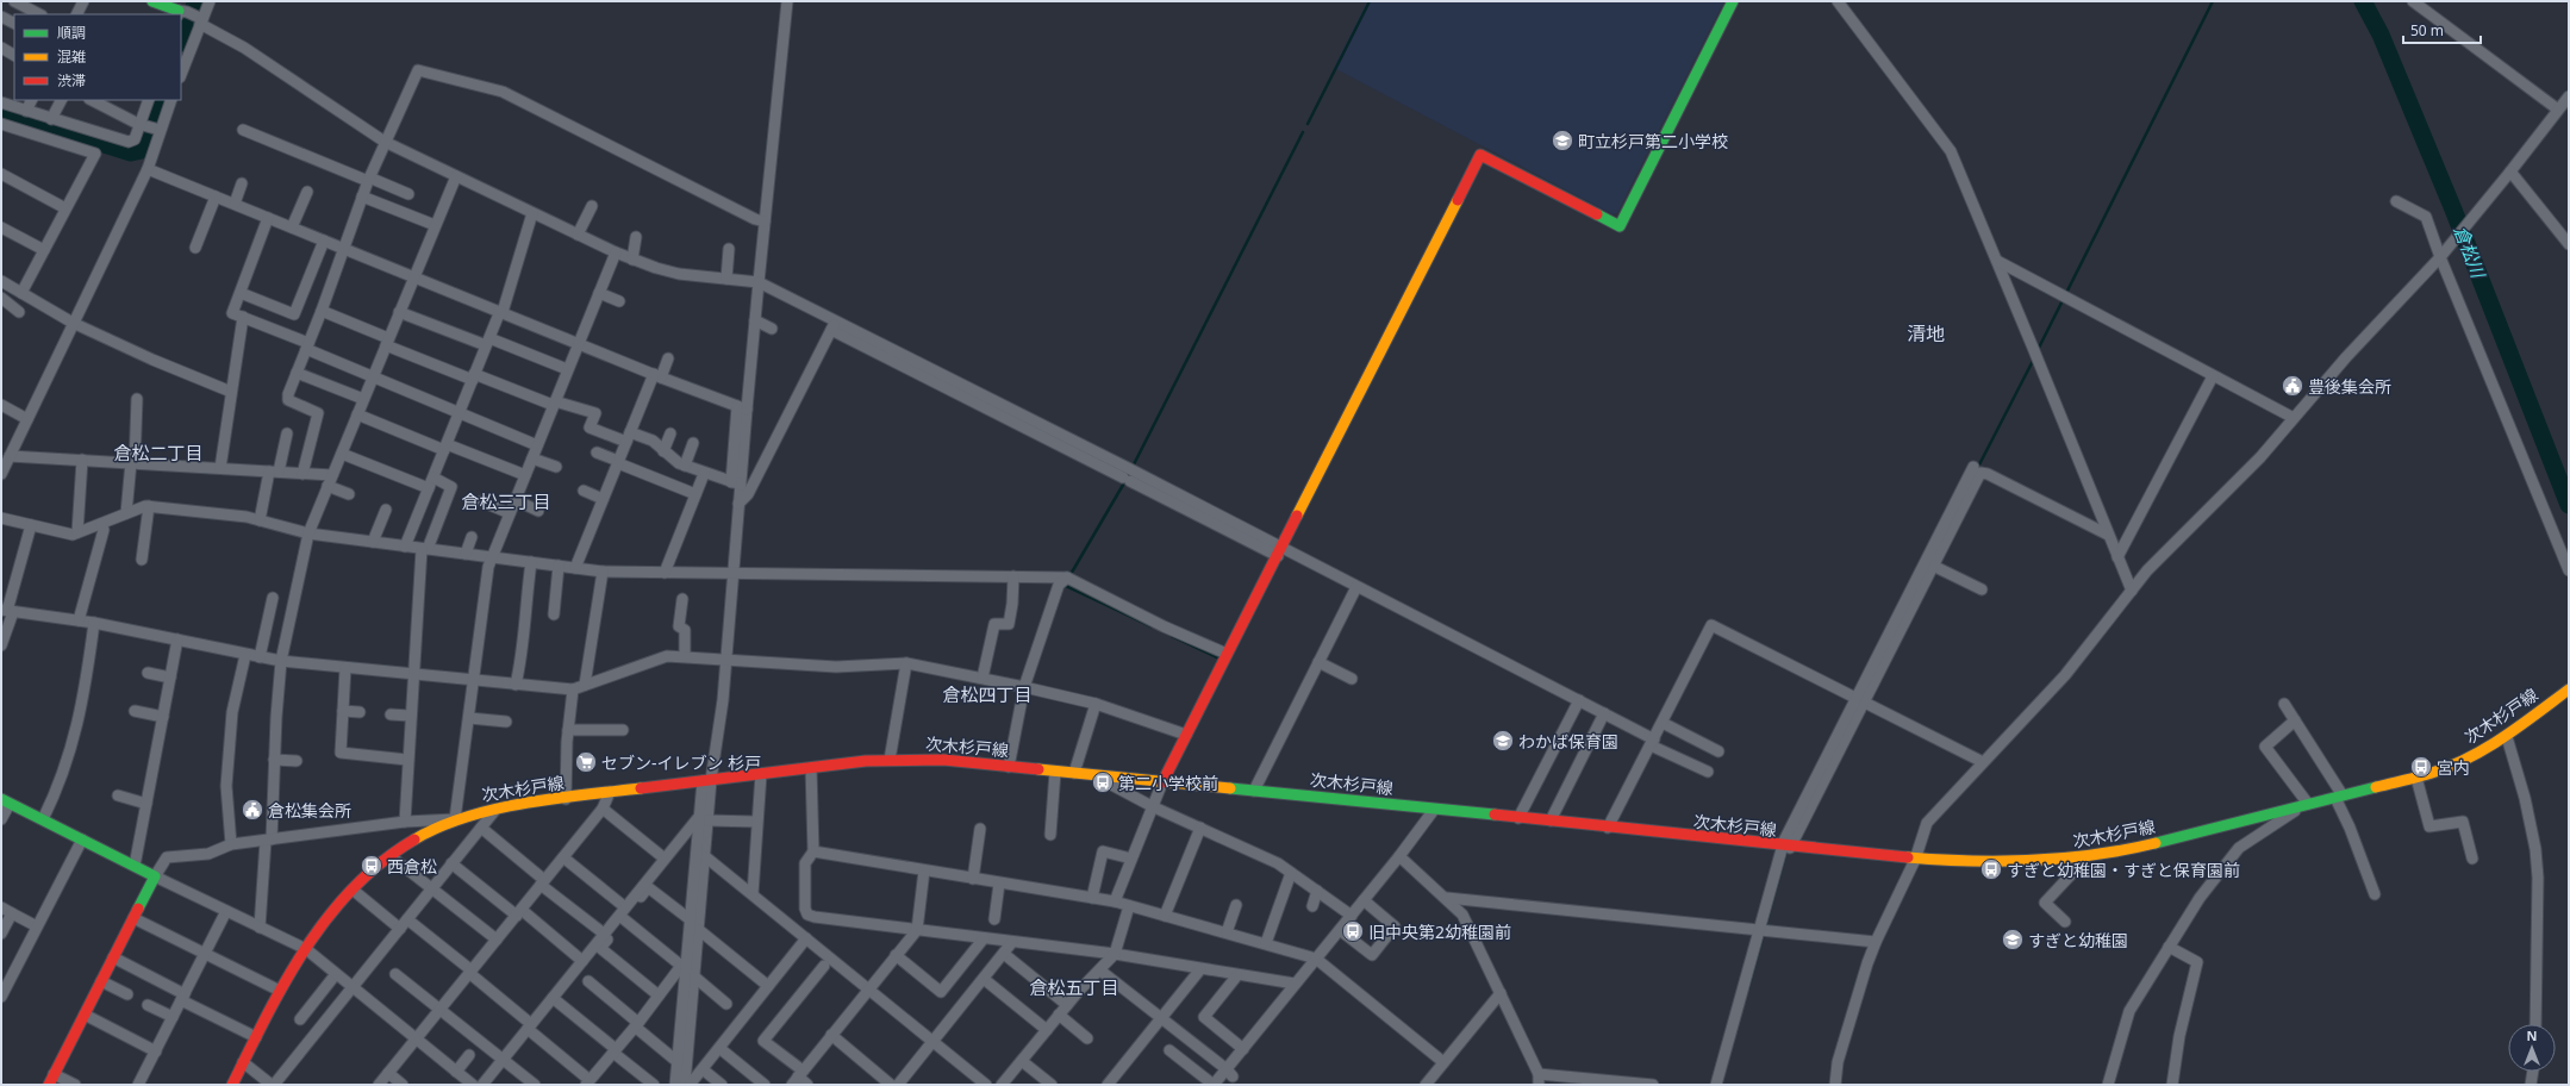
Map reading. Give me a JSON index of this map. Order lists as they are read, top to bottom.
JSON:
{
  "streets": {
    "main road": ["次木杉戸線"]
  },
  "districts": [
    "清地",
    "倉松二丁目",
    "倉松三丁目",
    "倉松四丁目",
    "倉松五丁目"
  ],
  "water": ["倉松川"],
  "places": {
    "school or university": ["町立杉戸第二小学校", "わかば保育園", "すぎと幼稚園"],
    "public building": ["豊後集会所", "倉松集会所"],
    "supermarket": ["セブン-イレブン 杉戸"],
    "bus stop": [
      "宮内",
      "第二小学校前",
      "西倉松",
      "すぎと幼稚園・すぎと保育園前",
      "旧中央第2幼稚園前"
    ]
  },
  "legend": ["順調", "混雑", "渋滞"],
  "scale_bar": "50 m",
  "north": "top"
}
